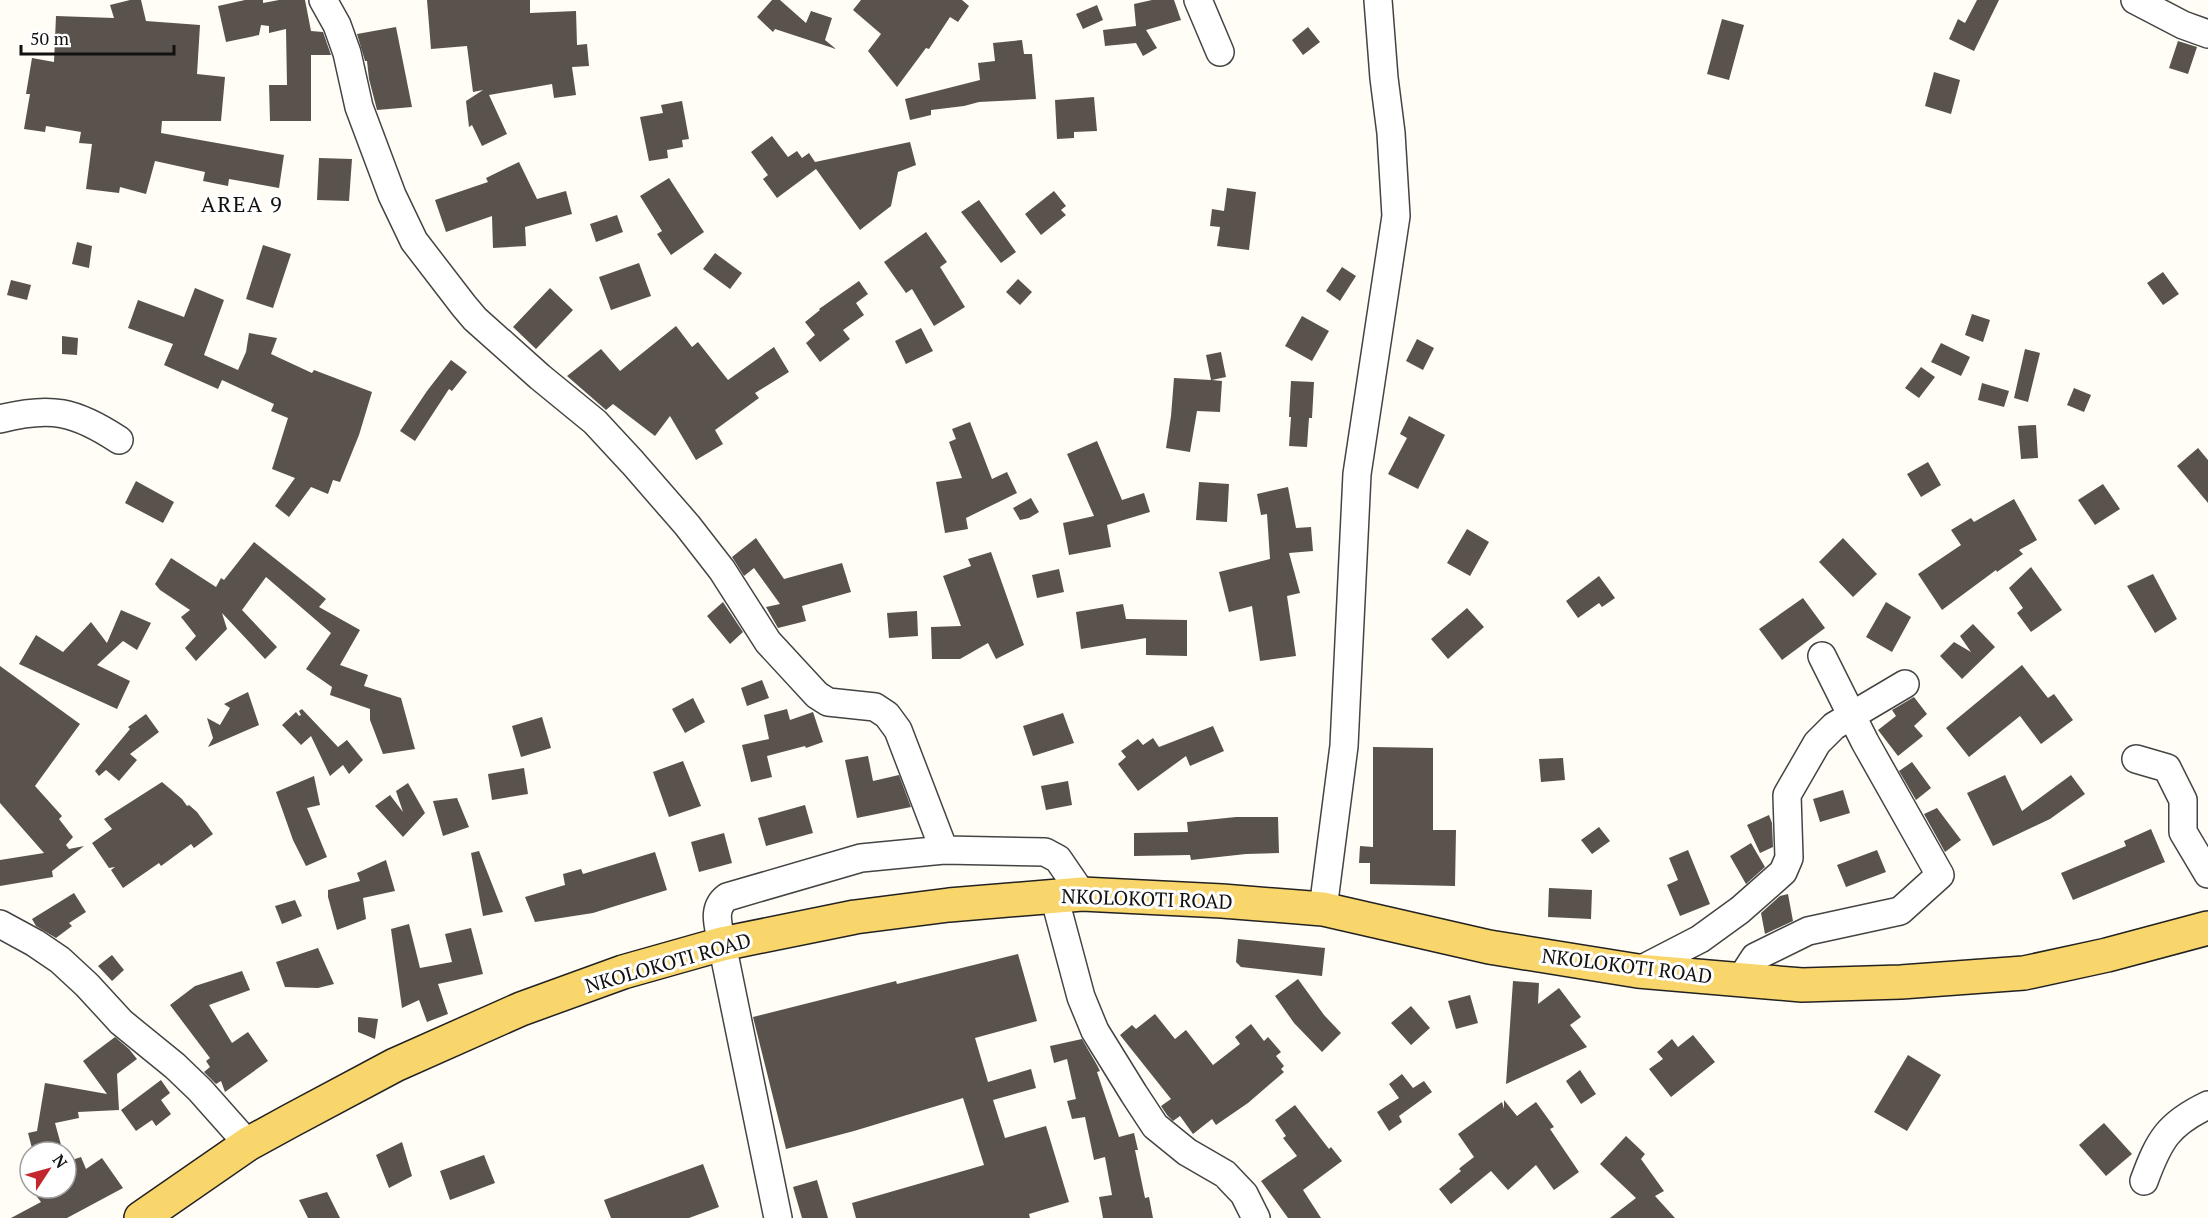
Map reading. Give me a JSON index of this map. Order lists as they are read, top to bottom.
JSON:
{
  "streets": {
    "main road": ["NKOLOKOTI ROAD"]
  },
  "districts": ["AREA 9"],
  "scale_bar": "50 m",
  "north": "top right"
}
